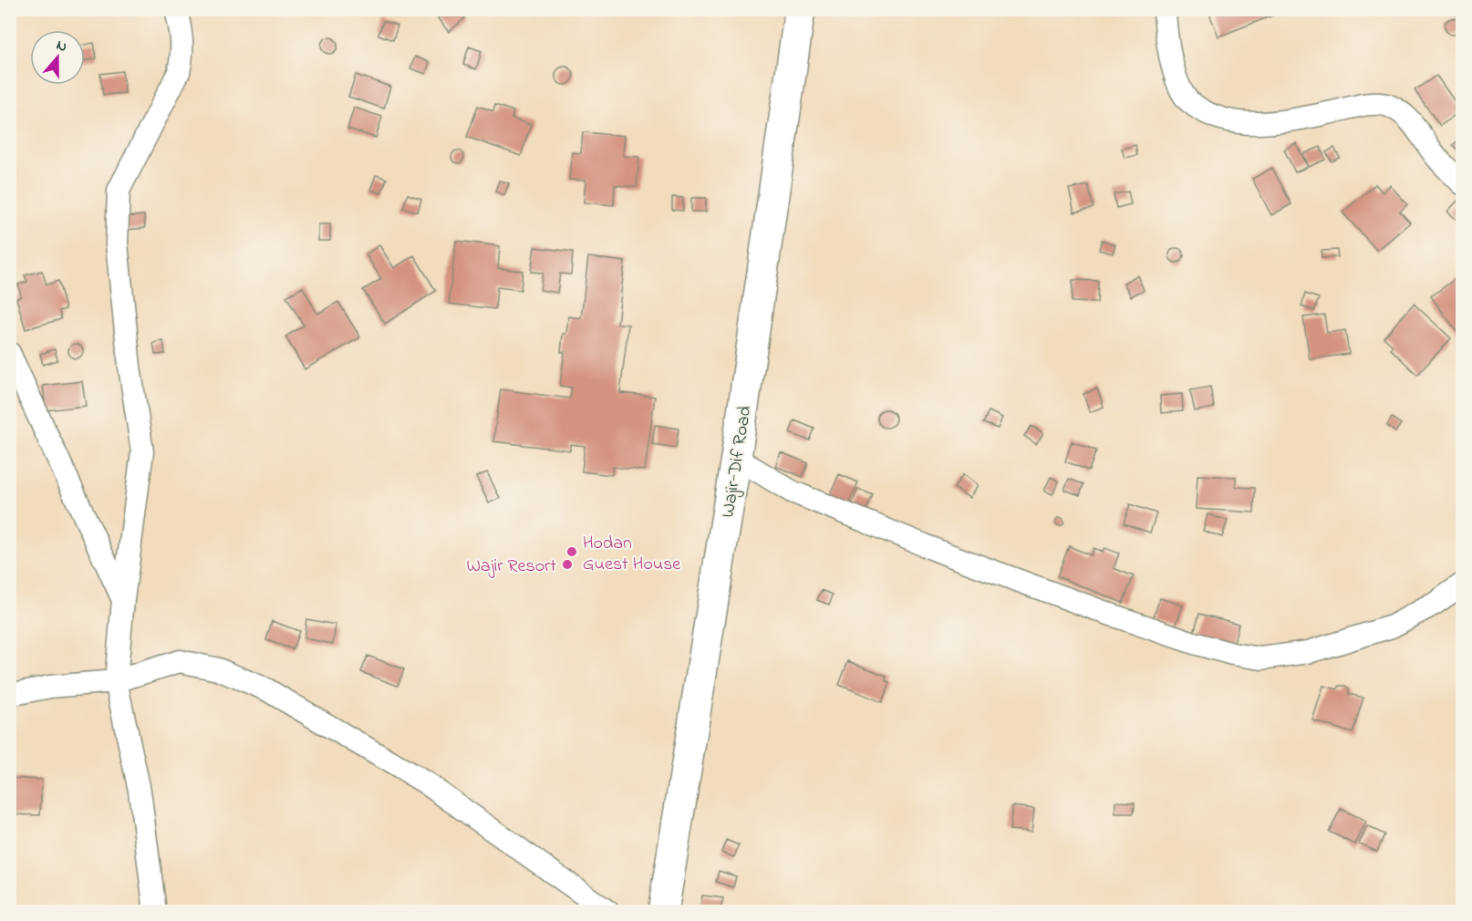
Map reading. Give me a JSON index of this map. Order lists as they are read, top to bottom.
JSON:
{
  "streets": {
    "main road": ["Wajir-Dif Road"]
  },
  "places": ["Hodan Guest House", "Wajir Resort"],
  "north": "top"
}
